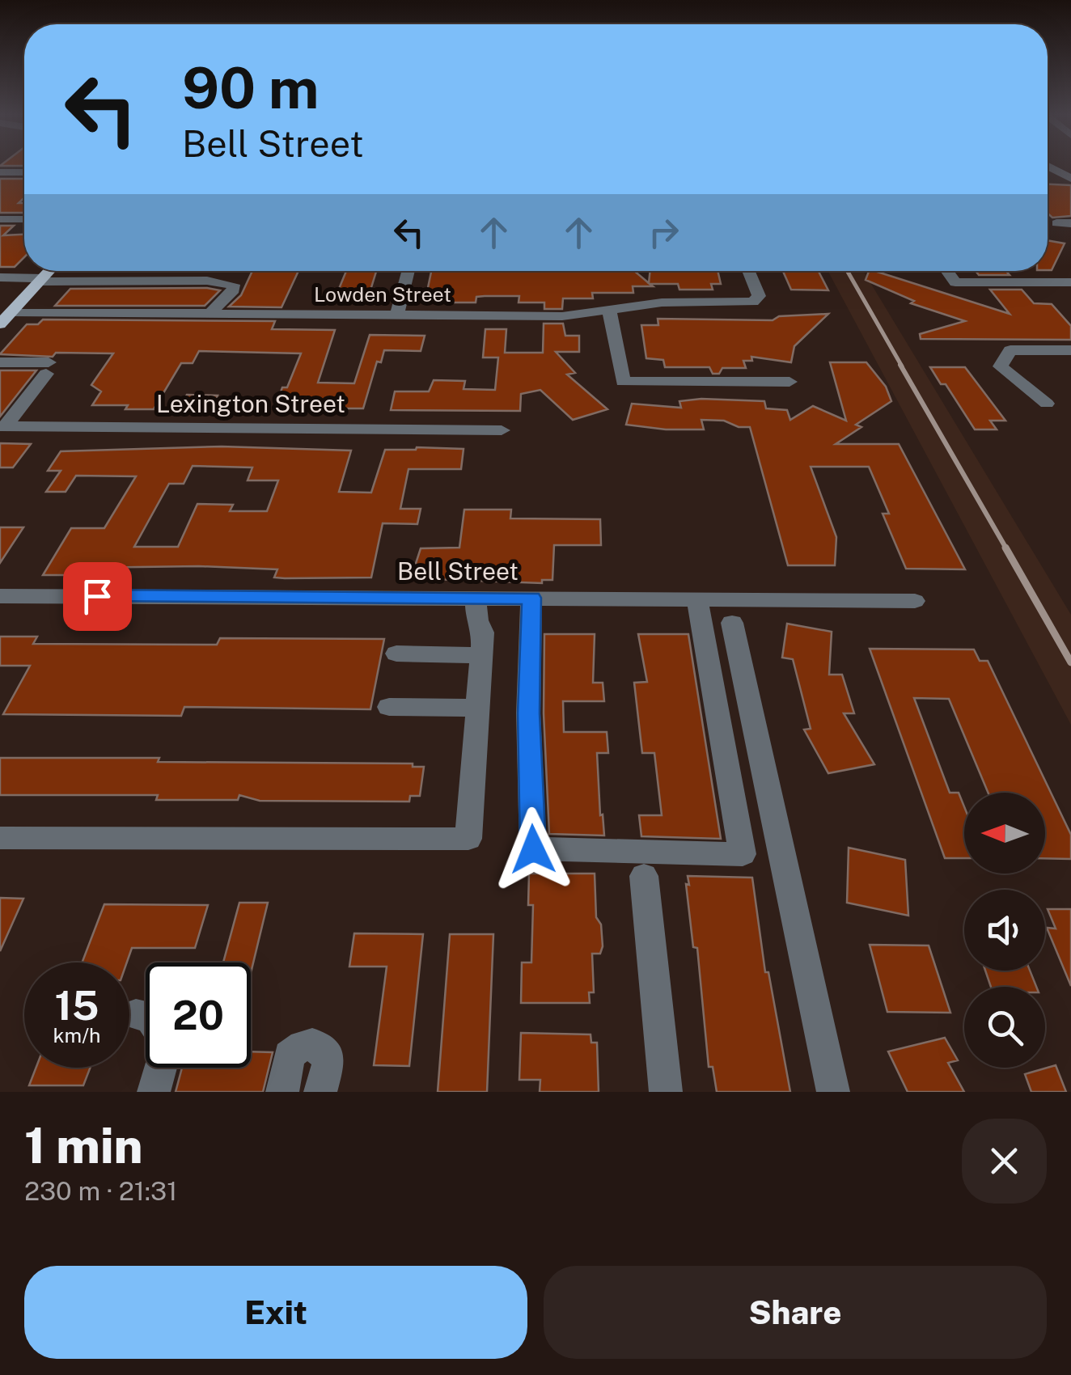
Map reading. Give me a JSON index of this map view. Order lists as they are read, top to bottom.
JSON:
{
  "streets": {
    "street": ["Lowden Street", "Lexington Street", "Bell Street"]
  },
  "north": "left",
  "page": {
    "turn": ["90 m", "Bell Street"],
    "speed": "15 km/h",
    "limit": "20",
    "heading": ["1 min", "230 m · 21:31"],
    "buttons": ["Exit", "Share"]
  }
}
